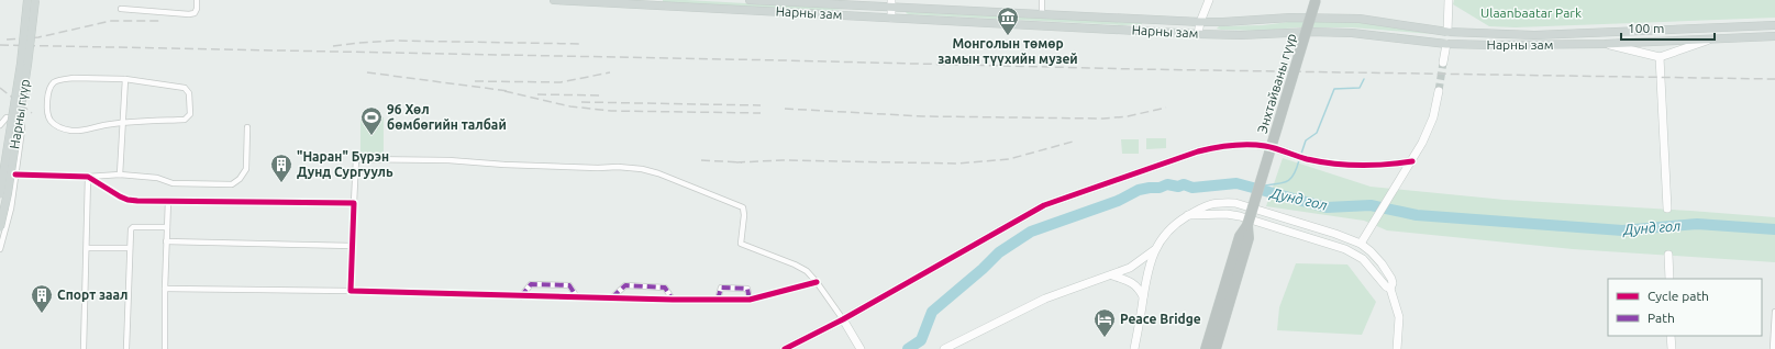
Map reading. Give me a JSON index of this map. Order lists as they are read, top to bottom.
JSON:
{
  "streets": {
    "highway": ["Энхтайваны гүүр"],
    "main road": ["Нарны зам", "Нарны гүүр"]
  },
  "water": ["Дунд гол"],
  "parks": ["Ulaanbaatar Park"],
  "places": {
    "museum": ["Монголын төмөр замын түүхийн музей"],
    "sports": ["96 Хөл бөмбөгийн талбай"],
    "building": ["\"Наран\" Бүрэн Дунд Сургууль", "Спорт заал"],
    "hotel": ["Peace Bridge"]
  },
  "legend": ["Cycle path", "Path"],
  "scale_bar": "100 m"
}
